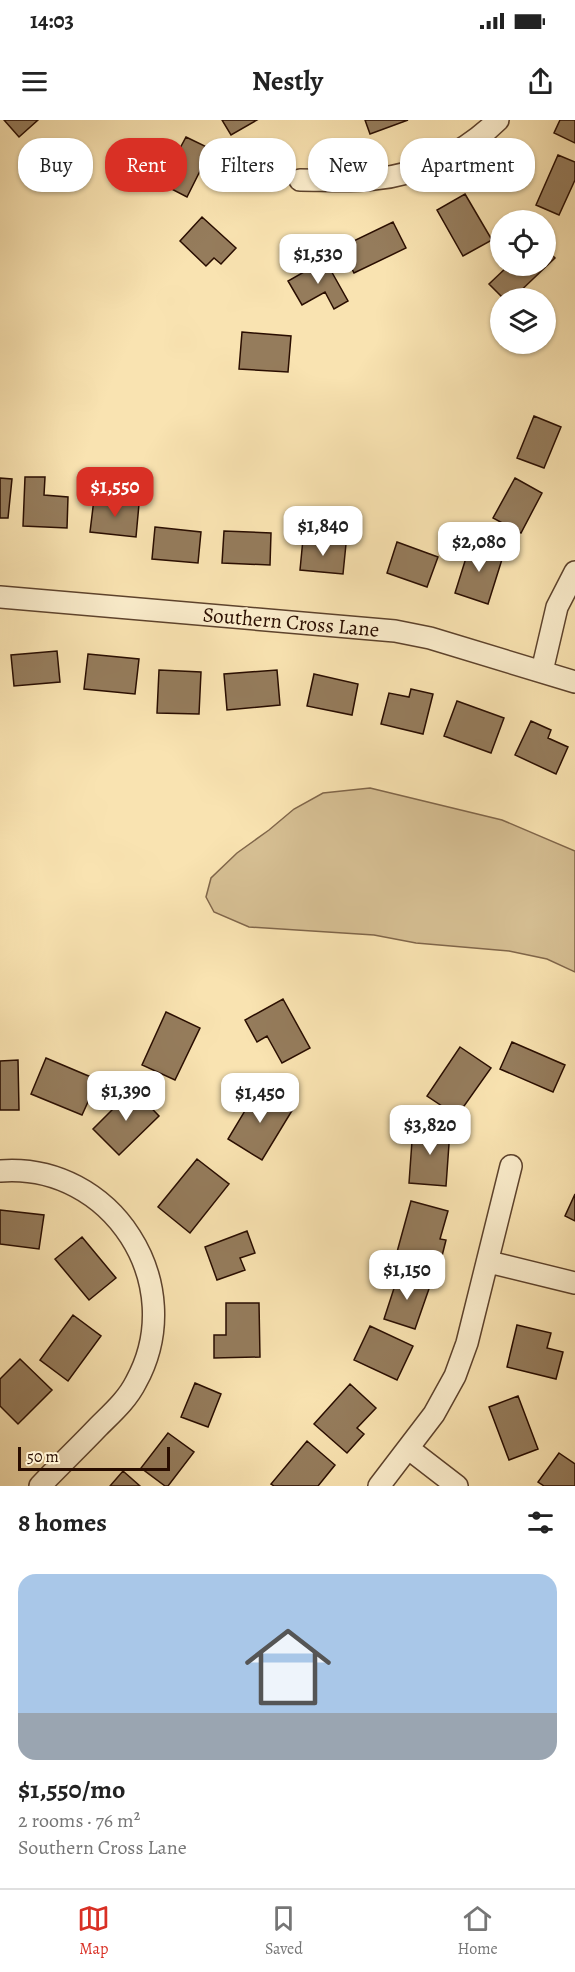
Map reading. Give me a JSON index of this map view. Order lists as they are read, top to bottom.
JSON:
{
  "streets": {
    "street": ["Southern Cross Lane"]
  },
  "scale_bar": "50 m",
  "page": {
    "status": "14:03",
    "header": "Nestly",
    "chip": [
      "Buy",
      "Rent",
      "Filters",
      "New",
      "Apartment"
    ],
    "price": [
      "$1,530",
      "$1,550",
      "$1,840",
      "$2,080",
      "$1,390",
      "$1,450",
      "$3,820",
      "$1,150"
    ],
    "scale": "50 m",
    "heading": "8 homes",
    "list": [
      {
        "name": "$1,550/mo",
        "note": "2 rooms · 76 m² · Southern Cross Lane"
      }
    ],
    "tabs": ["Map", "Saved", "Home"]
  }
}
